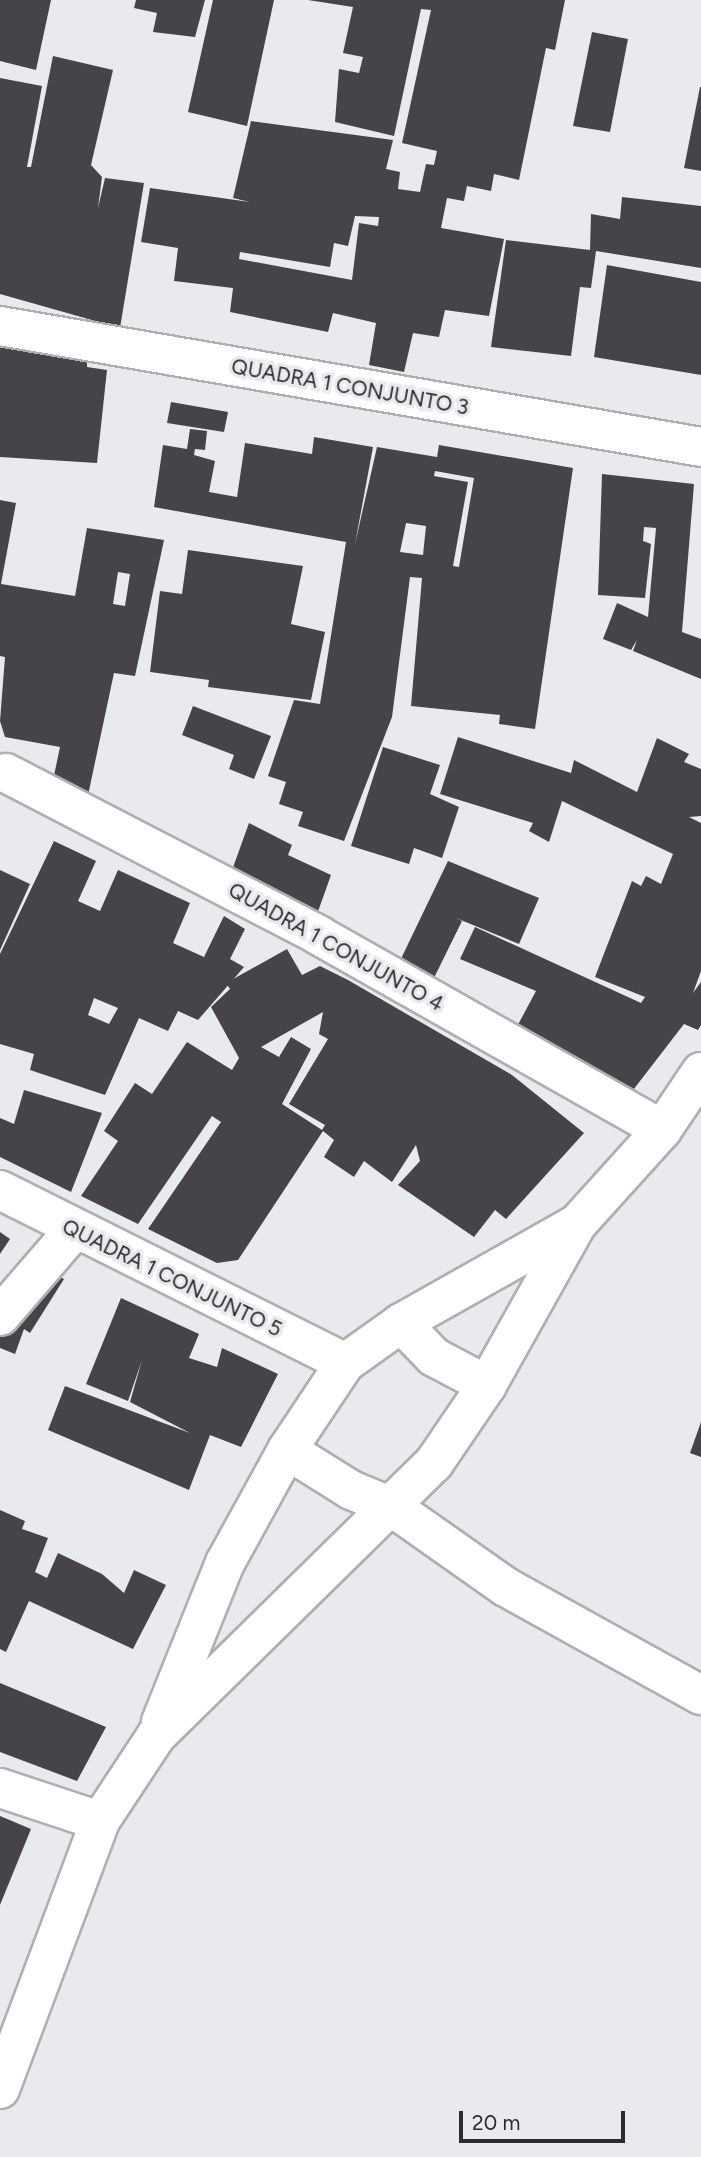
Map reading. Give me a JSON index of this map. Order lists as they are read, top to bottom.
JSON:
{
  "streets": {
    "street": ["QUADRA 1 CONJUNTO 3", "QUADRA 1 CONJUNTO 4", "QUADRA 1 CONJUNTO 5"]
  },
  "scale_bar": "20 m"
}
